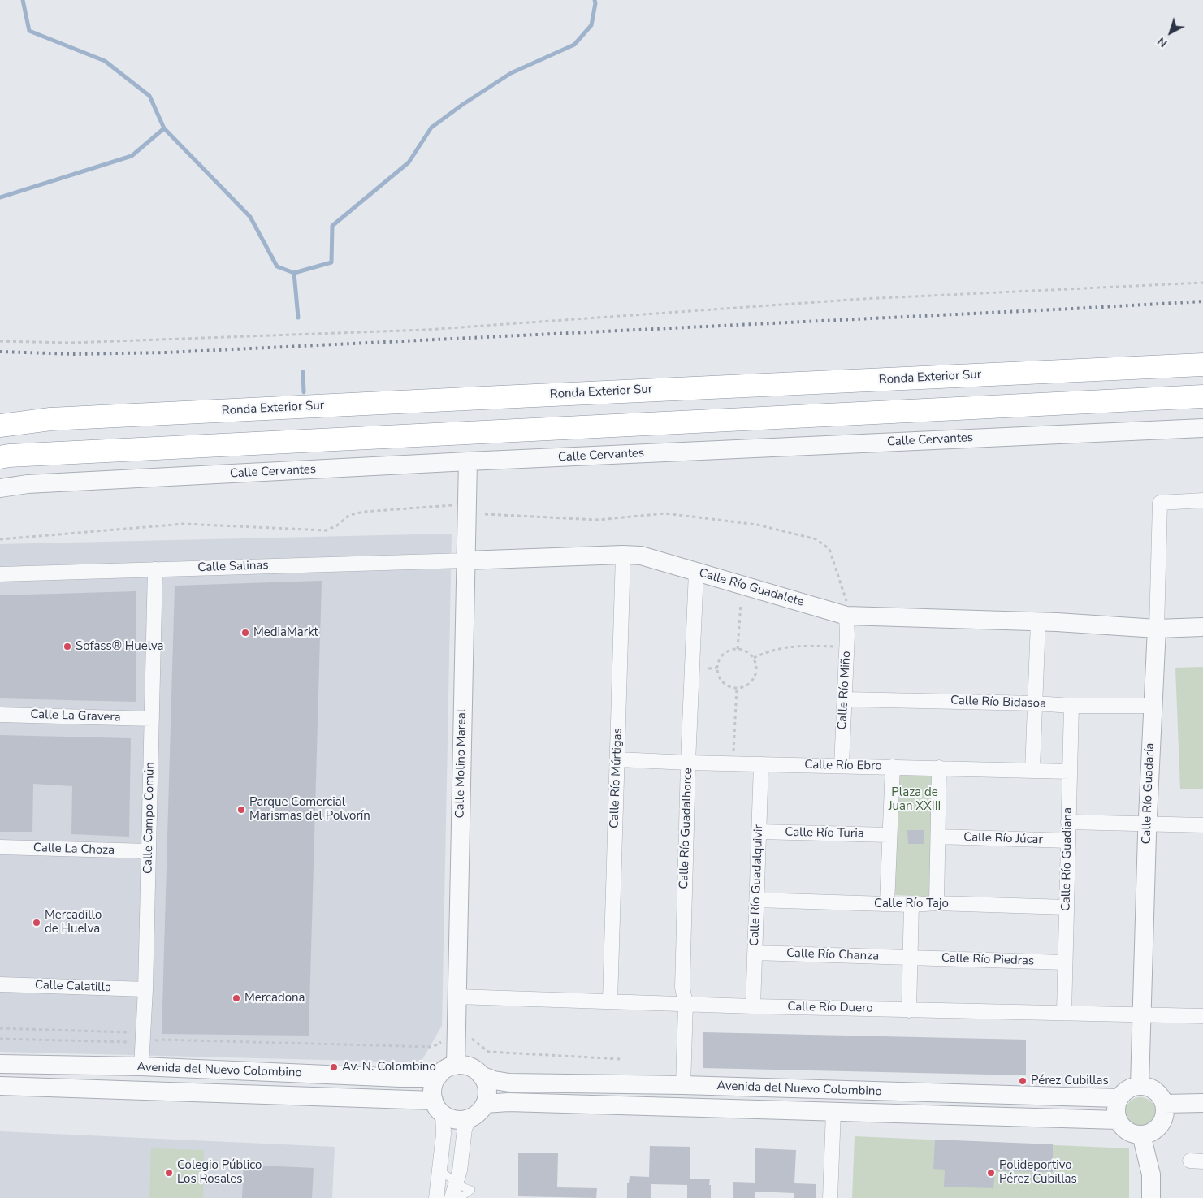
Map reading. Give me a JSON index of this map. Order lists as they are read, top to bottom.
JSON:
{
  "streets": {
    "highway": ["Ronda Exterior Sur"],
    "street": [
      "Calle Cervantes",
      "Calle Salinas",
      "Calle Río Guadalete",
      "Calle Río Miño",
      "Calle Río Bidasoa",
      "Calle La Gravera",
      "Calle Molino Mareal",
      "Calle Río Ebro",
      "Calle Río Múrtigas",
      "Calle Río Guadaría",
      "Calle Campo Común",
      "Calle Río Guadalhorce",
      "Calle Río Turia",
      "Calle Río Júcar",
      "Calle La Choza",
      "Calle Río Guadiana",
      "Calle Río Guadalquivir",
      "Calle Río Tajo",
      "Calle Río Chanza",
      "Calle Río Piedras",
      "Calle Calatilla",
      "Calle Río Duero",
      "Avenida del Nuevo Colombino"
    ]
  },
  "crossings": [
    ["Calle Cervantes", "Calle Molino Mareal"],
    ["Calle Salinas", "Calle Río Guadalete"],
    ["Calle Salinas", "Calle Molino Mareal"],
    ["Calle Salinas", "Calle Campo Común"],
    ["Calle Río Guadalete", "Calle Río Miño"],
    ["Calle Río Guadalete", "Calle Molino Mareal"],
    ["Calle Río Guadalete", "Calle Río Múrtigas"],
    ["Calle Río Guadalete", "Calle Río Guadaría"],
    ["Calle Río Guadalete", "Calle Río Guadalhorce"],
    ["Calle Río Miño", "Calle Río Bidasoa"],
    ["Calle Río Miño", "Calle Río Ebro"],
    ["Calle Río Bidasoa", "Calle Río Guadaría"],
    ["Calle Río Bidasoa", "Calle Río Guadiana"],
    ["Calle La Gravera", "Calle Campo Común"],
    ["Calle Molino Mareal", "Calle Río Duero"],
    ["Calle Molino Mareal", "Avenida del Nuevo Colombino"],
    ["Calle Río Ebro", "Calle Río Múrtigas"],
    ["Calle Río Ebro", "Calle Río Guadalhorce"],
    ["Calle Río Ebro", "Calle Río Guadiana"],
    ["Calle Río Ebro", "Calle Río Guadalquivir"],
    ["Calle Río Múrtigas", "Calle Río Duero"],
    ["Calle Río Guadaría", "Calle Río Duero"],
    ["Calle Río Guadaría", "Avenida del Nuevo Colombino"],
    ["Calle Campo Común", "Calle La Choza"],
    ["Calle Campo Común", "Calle Calatilla"],
    ["Calle Campo Común", "Avenida del Nuevo Colombino"],
    ["Calle Río Guadalhorce", "Calle Río Duero"],
    ["Calle Río Guadalhorce", "Avenida del Nuevo Colombino"],
    ["Calle Río Turia", "Calle Río Guadalquivir"],
    ["Calle Río Júcar", "Calle Río Guadiana"],
    ["Calle Río Guadiana", "Calle Río Tajo"],
    ["Calle Río Guadiana", "Calle Río Piedras"],
    ["Calle Río Guadiana", "Calle Río Duero"],
    ["Calle Río Guadalquivir", "Calle Río Tajo"],
    ["Calle Río Guadalquivir", "Calle Río Chanza"],
    ["Calle Río Guadalquivir", "Calle Río Duero"],
    ["Calle Río Chanza", "Calle Río Piedras"]
  ],
  "parks": ["Plaza de Juan XXIII"],
  "places": [
    "MediaMarkt",
    "Sofass® Huelva",
    "Parque Comercial Marismas del Polvorín",
    "Mercadillo de Huelva",
    "Mercadona",
    "Av. N. Colombino",
    "Pérez Cubillas",
    "Colegio Público Los Rosales",
    "Polideportivo Pérez Cubillas"
  ],
  "north": "bottom left"
}
